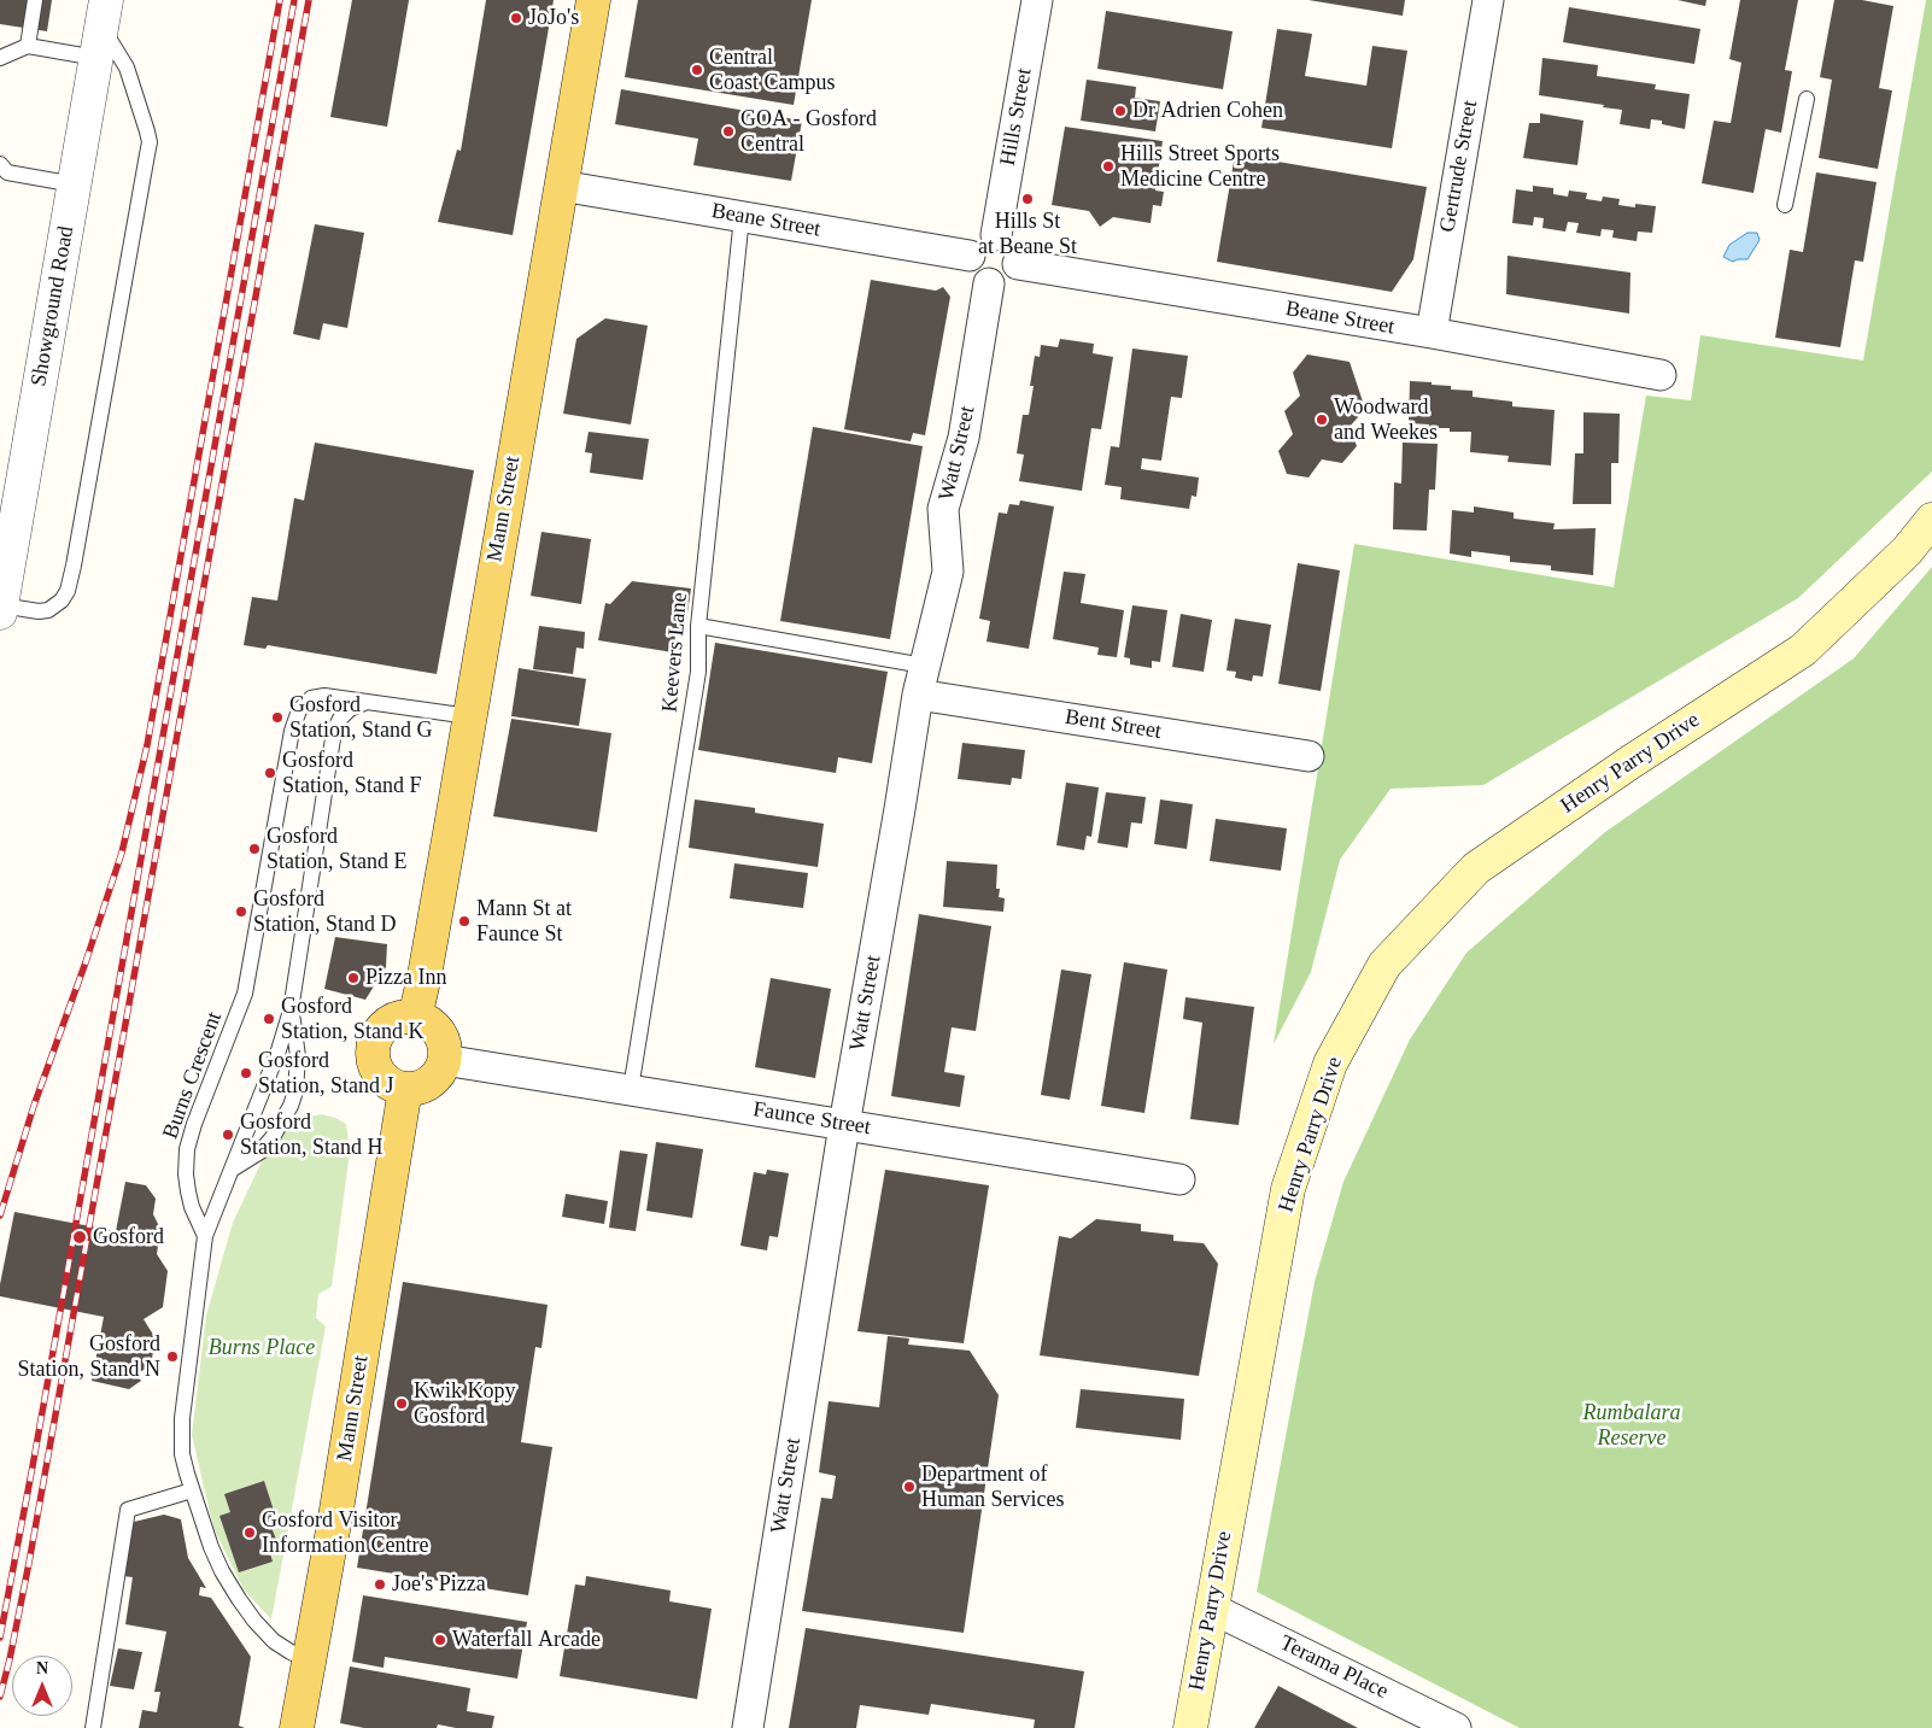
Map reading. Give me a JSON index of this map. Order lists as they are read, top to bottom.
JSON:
{
  "streets": {
    "main road": ["Mann Street", "Henry Parry Drive"],
    "street": [
      "Hills Street",
      "Gertrude Street",
      "Beane Street",
      "Showground Road",
      "Watt Street",
      "Bent Street",
      "Faunce Street",
      "Terama Place"
    ],
    "lane": ["Keevers Lane", "Burns Crescent"]
  },
  "crossings": [
    ["Hills Street", "Beane Street"],
    ["Hills Street", "Watt Street"],
    ["Gertrude Street", "Beane Street"],
    ["Beane Street", "Watt Street"],
    ["Beane Street", "Mann Street"],
    ["Beane Street", "Keevers Lane"],
    ["Watt Street", "Bent Street"],
    ["Watt Street", "Faunce Street"],
    ["Mann Street", "Burns Crescent"],
    ["Mann Street", "Faunce Street"],
    ["Keevers Lane", "Faunce Street"],
    ["Henry Parry Drive", "Terama Place"]
  ],
  "parks": ["Burns Place", "Rumbalara Reserve"],
  "places": [
    "JoJo's",
    "Central Coast Campus",
    "Dr Adrien Cohen",
    "GOA - Gosford Central",
    "Hills Street Sports Medicine Centre",
    "Hills St at Beane St",
    "Woodward and Weekes",
    "Gosford Station, Stand G",
    "Gosford Station, Stand F",
    "Gosford Station, Stand E",
    "Gosford Station, Stand D",
    "Mann St at Faunce St",
    "Pizza Inn",
    "Gosford Station, Stand K",
    "Gosford Station, Stand J",
    "Gosford Station, Stand H",
    "Gosford",
    "Gosford Station, Stand N",
    "Kwik Kopy Gosford",
    "Department of Human Services",
    "Gosford Visitor Information Centre",
    "Joe's Pizza",
    "Waterfall Arcade"
  ],
  "north": "top"
}
